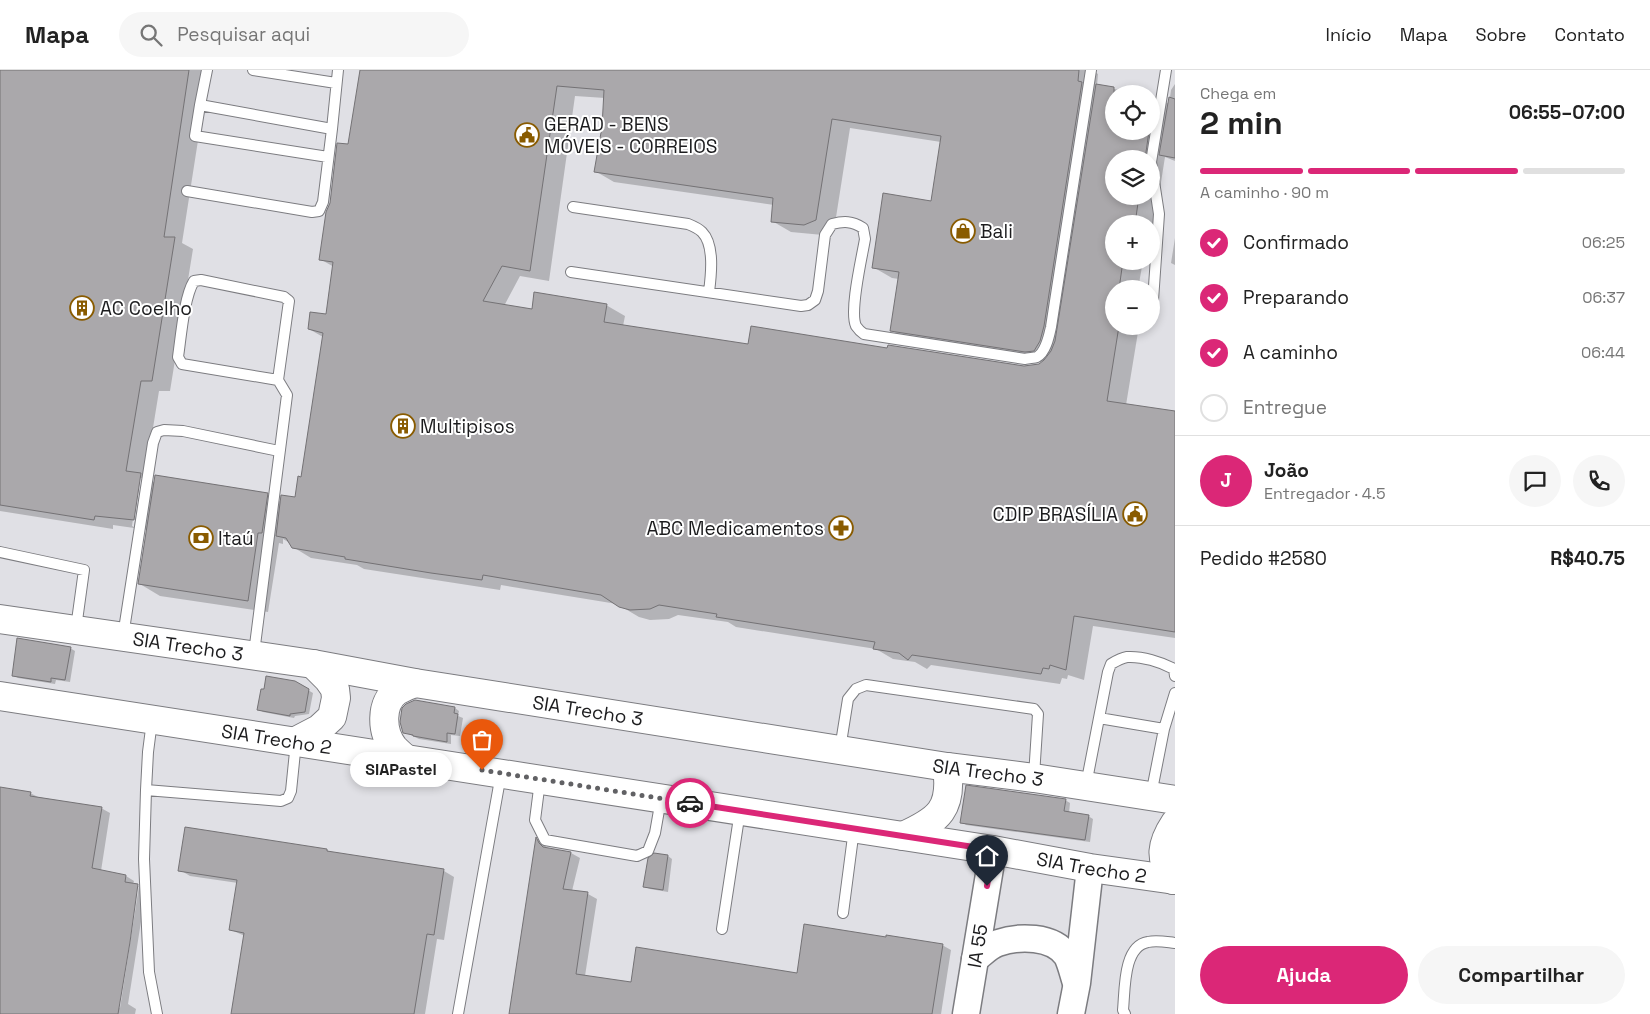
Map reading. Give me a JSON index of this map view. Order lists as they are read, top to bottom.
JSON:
{
  "streets": {
    "main road": ["SIA Trecho 3", "SIA Trecho 2"],
    "street": ["IA 55"]
  },
  "crossings": [
    ["SIA Trecho 2", "IA 55"]
  ],
  "places": {
    "public building": ["GERAD - BENS MÓVEIS - CORREIOS", "CDIP BRASÍLIA"],
    "shop": ["Bali"],
    "building": ["AC Coelho", "Multipisos"],
    "pharmacy": ["ABC Medicamentos"],
    "bank": ["Itaú"],
    "other": ["SIAPastel"]
  },
  "page": {
    "header": "Mapa",
    "search": "Pesquisar aqui",
    "nav": [
      "Início",
      "Mapa",
      "Sobre",
      "Contato"
    ],
    "heading": ["2 min", "Chega em", "06:55–07:00"],
    "panel": [
      "João",
      "Entregador · 4.5",
      "Pedido #2580",
      "R$40.75"
    ],
    "map_buttons": ["+", "−"],
    "bar": "A caminho · 90 m",
    "list": [
      ["Confirmado", "06:25"],
      ["Preparando", "06:37"],
      ["A caminho", "06:44"],
      "Entregue"
    ],
    "round": "J",
    "bubble": "SIAPastel",
    "buttons": ["Ajuda", "Compartilhar"]
  }
}
